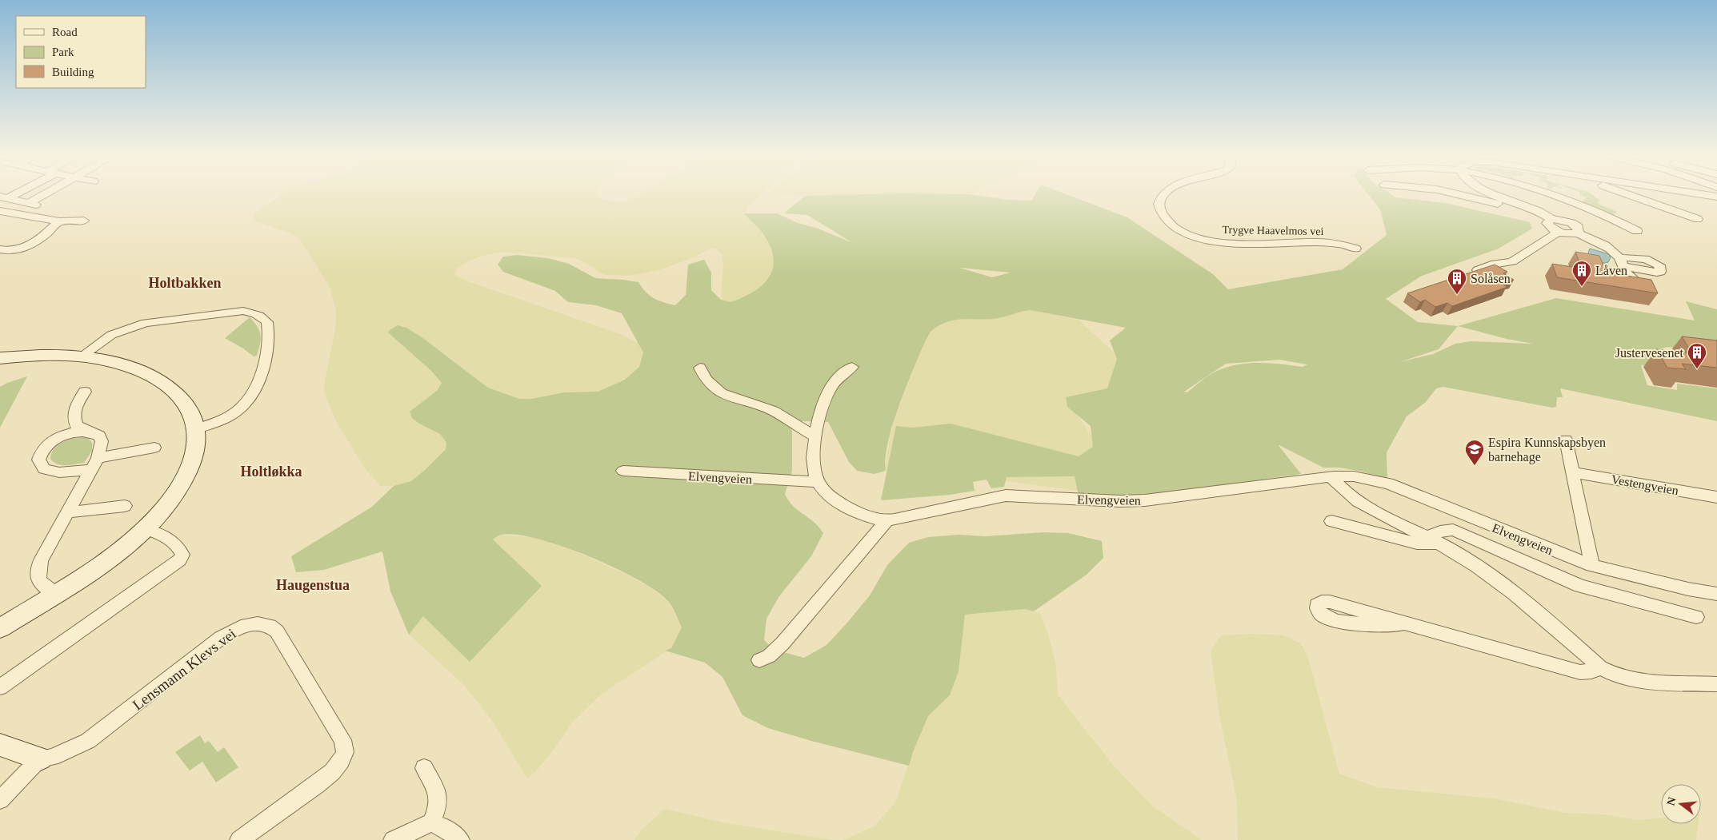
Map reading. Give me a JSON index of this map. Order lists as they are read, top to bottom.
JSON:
{
  "streets": {
    "street": [
      "Trygve Haavelmos vei",
      "Elvengveien",
      "Vestengveien",
      "Lensmann Klevs vei"
    ]
  },
  "districts": ["Holtbakken", "Holtløkka", "Haugenstua"],
  "places": {
    "building": ["Låven", "Solåsen", "Justervesenet"],
    "school or university": ["Espira Kunnskapsbyen barnehage"]
  },
  "legend": ["Road", "Park", "Building"],
  "north": "left"
}
